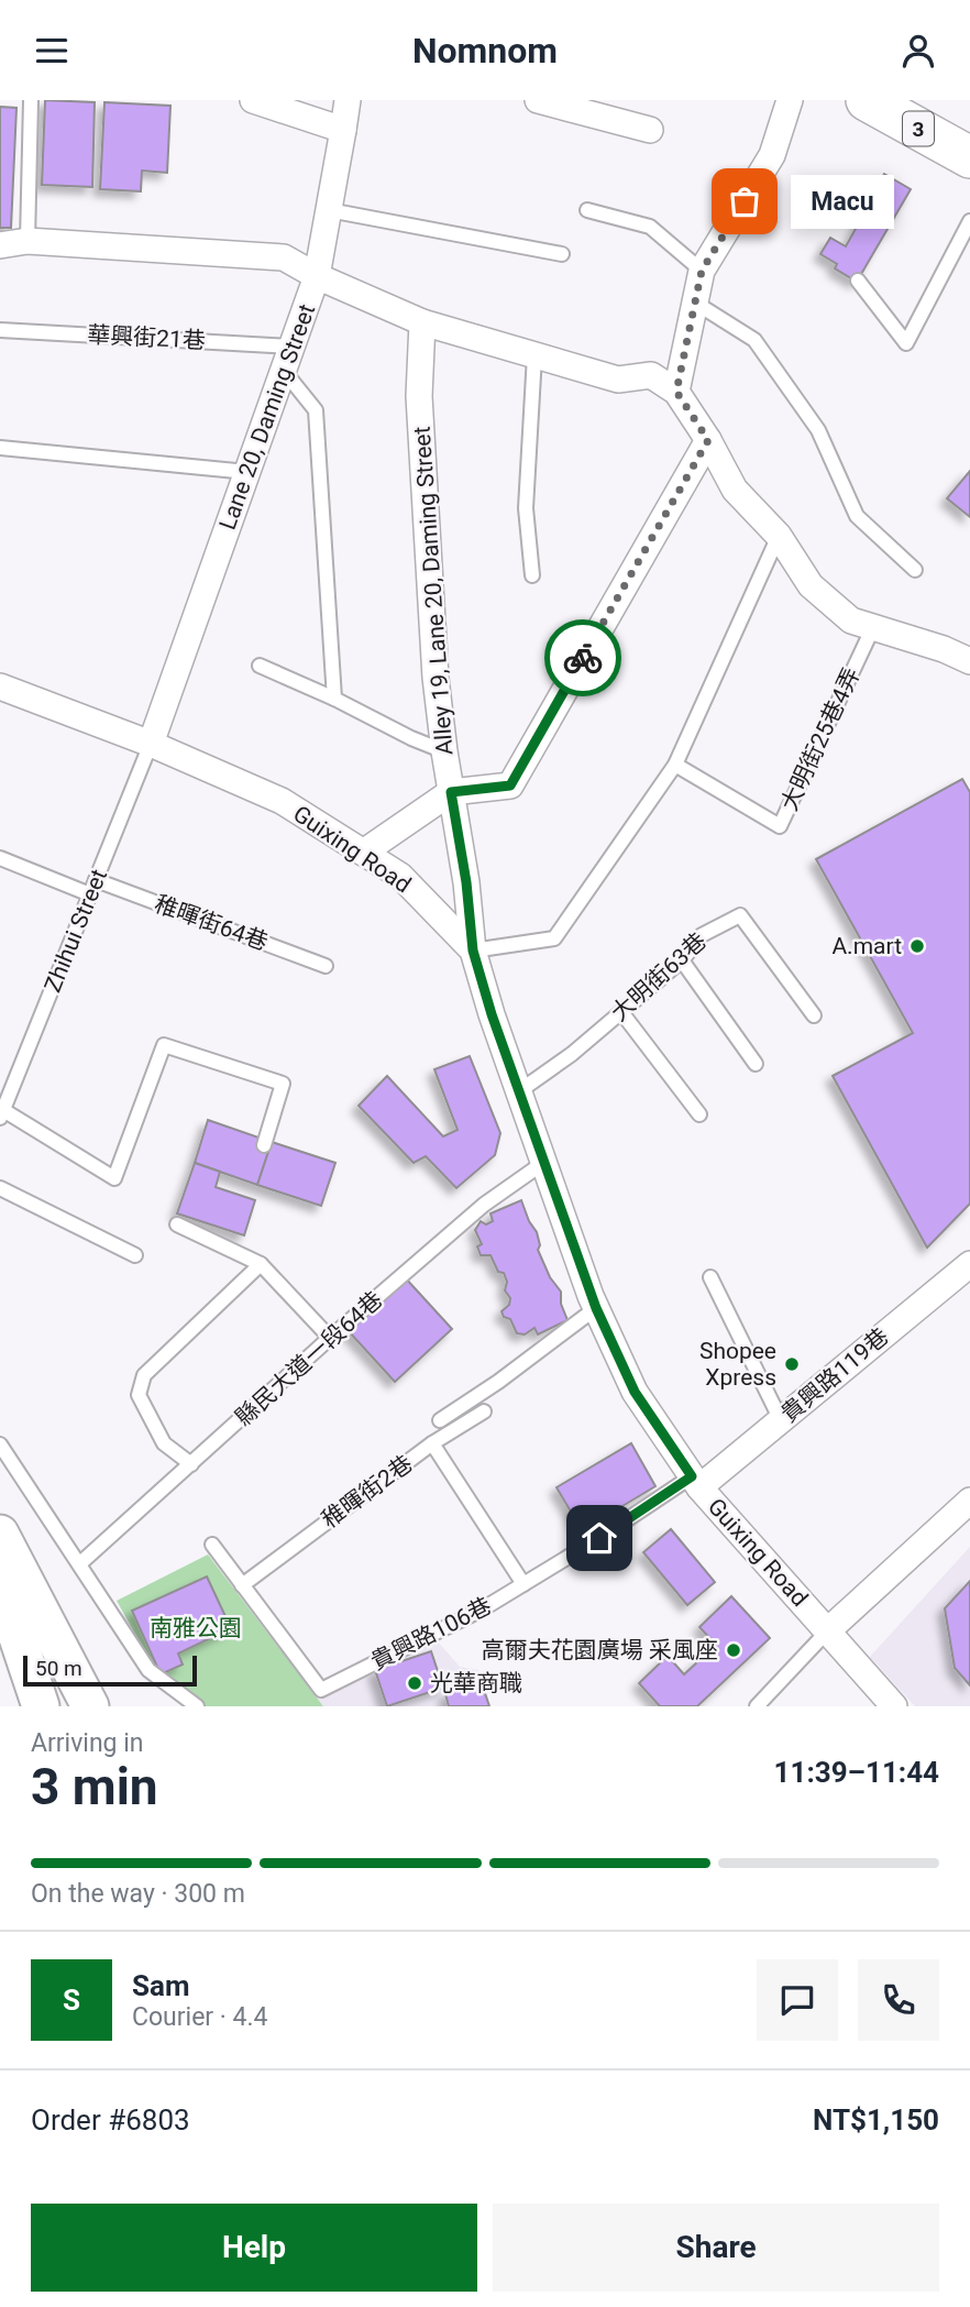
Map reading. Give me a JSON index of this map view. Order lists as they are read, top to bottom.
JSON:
{
  "streets": {
    "main road": ["3"],
    "street": [
      "Lane 20, Daming Street",
      "Alley 19, Lane 20, Daming Street",
      "Guixing Road",
      "貴興路119巷"
    ],
    "lane": [
      "華興街21巷",
      "大明街25巷4弄",
      "稚暉街64巷",
      "Zhihui Street",
      "大明街63巷",
      "縣民大道一段64巷",
      "稚暉街2巷",
      "貴興路106巷"
    ]
  },
  "crossings": [
    ["華興街21巷", "Lane 20, Daming Street"],
    ["Lane 20, Daming Street", "Alley 19, Lane 20, Daming Street"],
    ["Lane 20, Daming Street", "Guixing Road"],
    ["Lane 20, Daming Street", "Zhihui Street"],
    ["Alley 19, Lane 20, Daming Street", "Guixing Road"],
    ["Guixing Road", "Zhihui Street"],
    ["Guixing Road", "大明街63巷"],
    ["Guixing Road", "縣民大道一段64巷"],
    ["Guixing Road", "貴興路119巷"],
    ["Guixing Road", "貴興路106巷"],
    ["稚暉街64巷", "Zhihui Street"],
    ["貴興路119巷", "貴興路106巷"],
    ["稚暉街2巷", "貴興路106巷"]
  ],
  "parks": ["南雅公園"],
  "places": [
    "Macu",
    "A.mart",
    "Shopee Xpress",
    "高爾夫花園廣場 采風座",
    "光華商職"
  ],
  "scale_bar": "50 m",
  "page": {
    "header": "Nomnom",
    "bubble": "Macu",
    "scale": "50 m",
    "heading": ["3 min", "Arriving in", "11:39–11:44"],
    "panel": [
      "Sam",
      "Courier · 4.4",
      "Order #6803",
      "NT$1,150"
    ],
    "bar": "On the way · 300 m",
    "round": "S",
    "buttons": ["Help", "Share"]
  }
}
